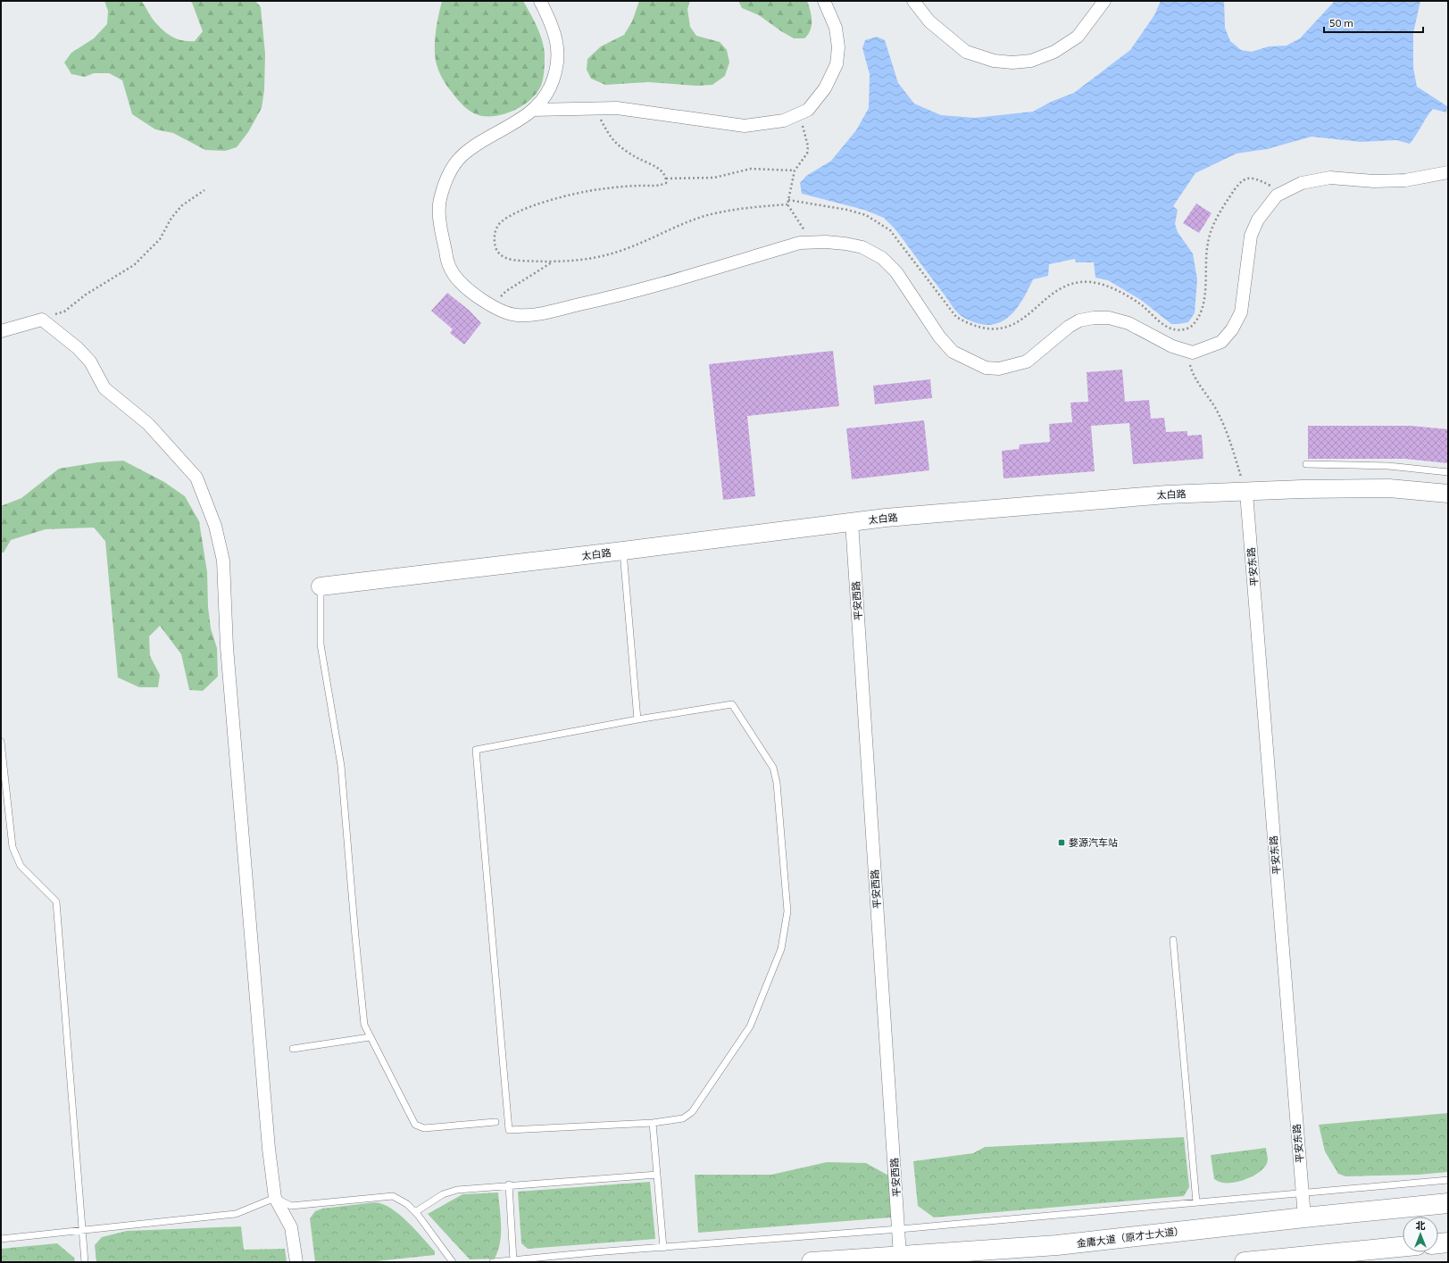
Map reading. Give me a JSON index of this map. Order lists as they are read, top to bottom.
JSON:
{
  "streets": {
    "main road": ["金庸大道（原才士大道）"],
    "street": ["太白路", "平安东路", "平安西路"]
  },
  "crossings": [
    ["太白路", "平安东路"],
    ["太白路", "平安西路"],
    ["平安东路", "金庸大道（原才士大道）"],
    ["平安西路", "金庸大道（原才士大道）"]
  ],
  "places": {
    "transit": ["婺源汽车站"]
  },
  "scale_bar": "50 m",
  "north": "top"
}
